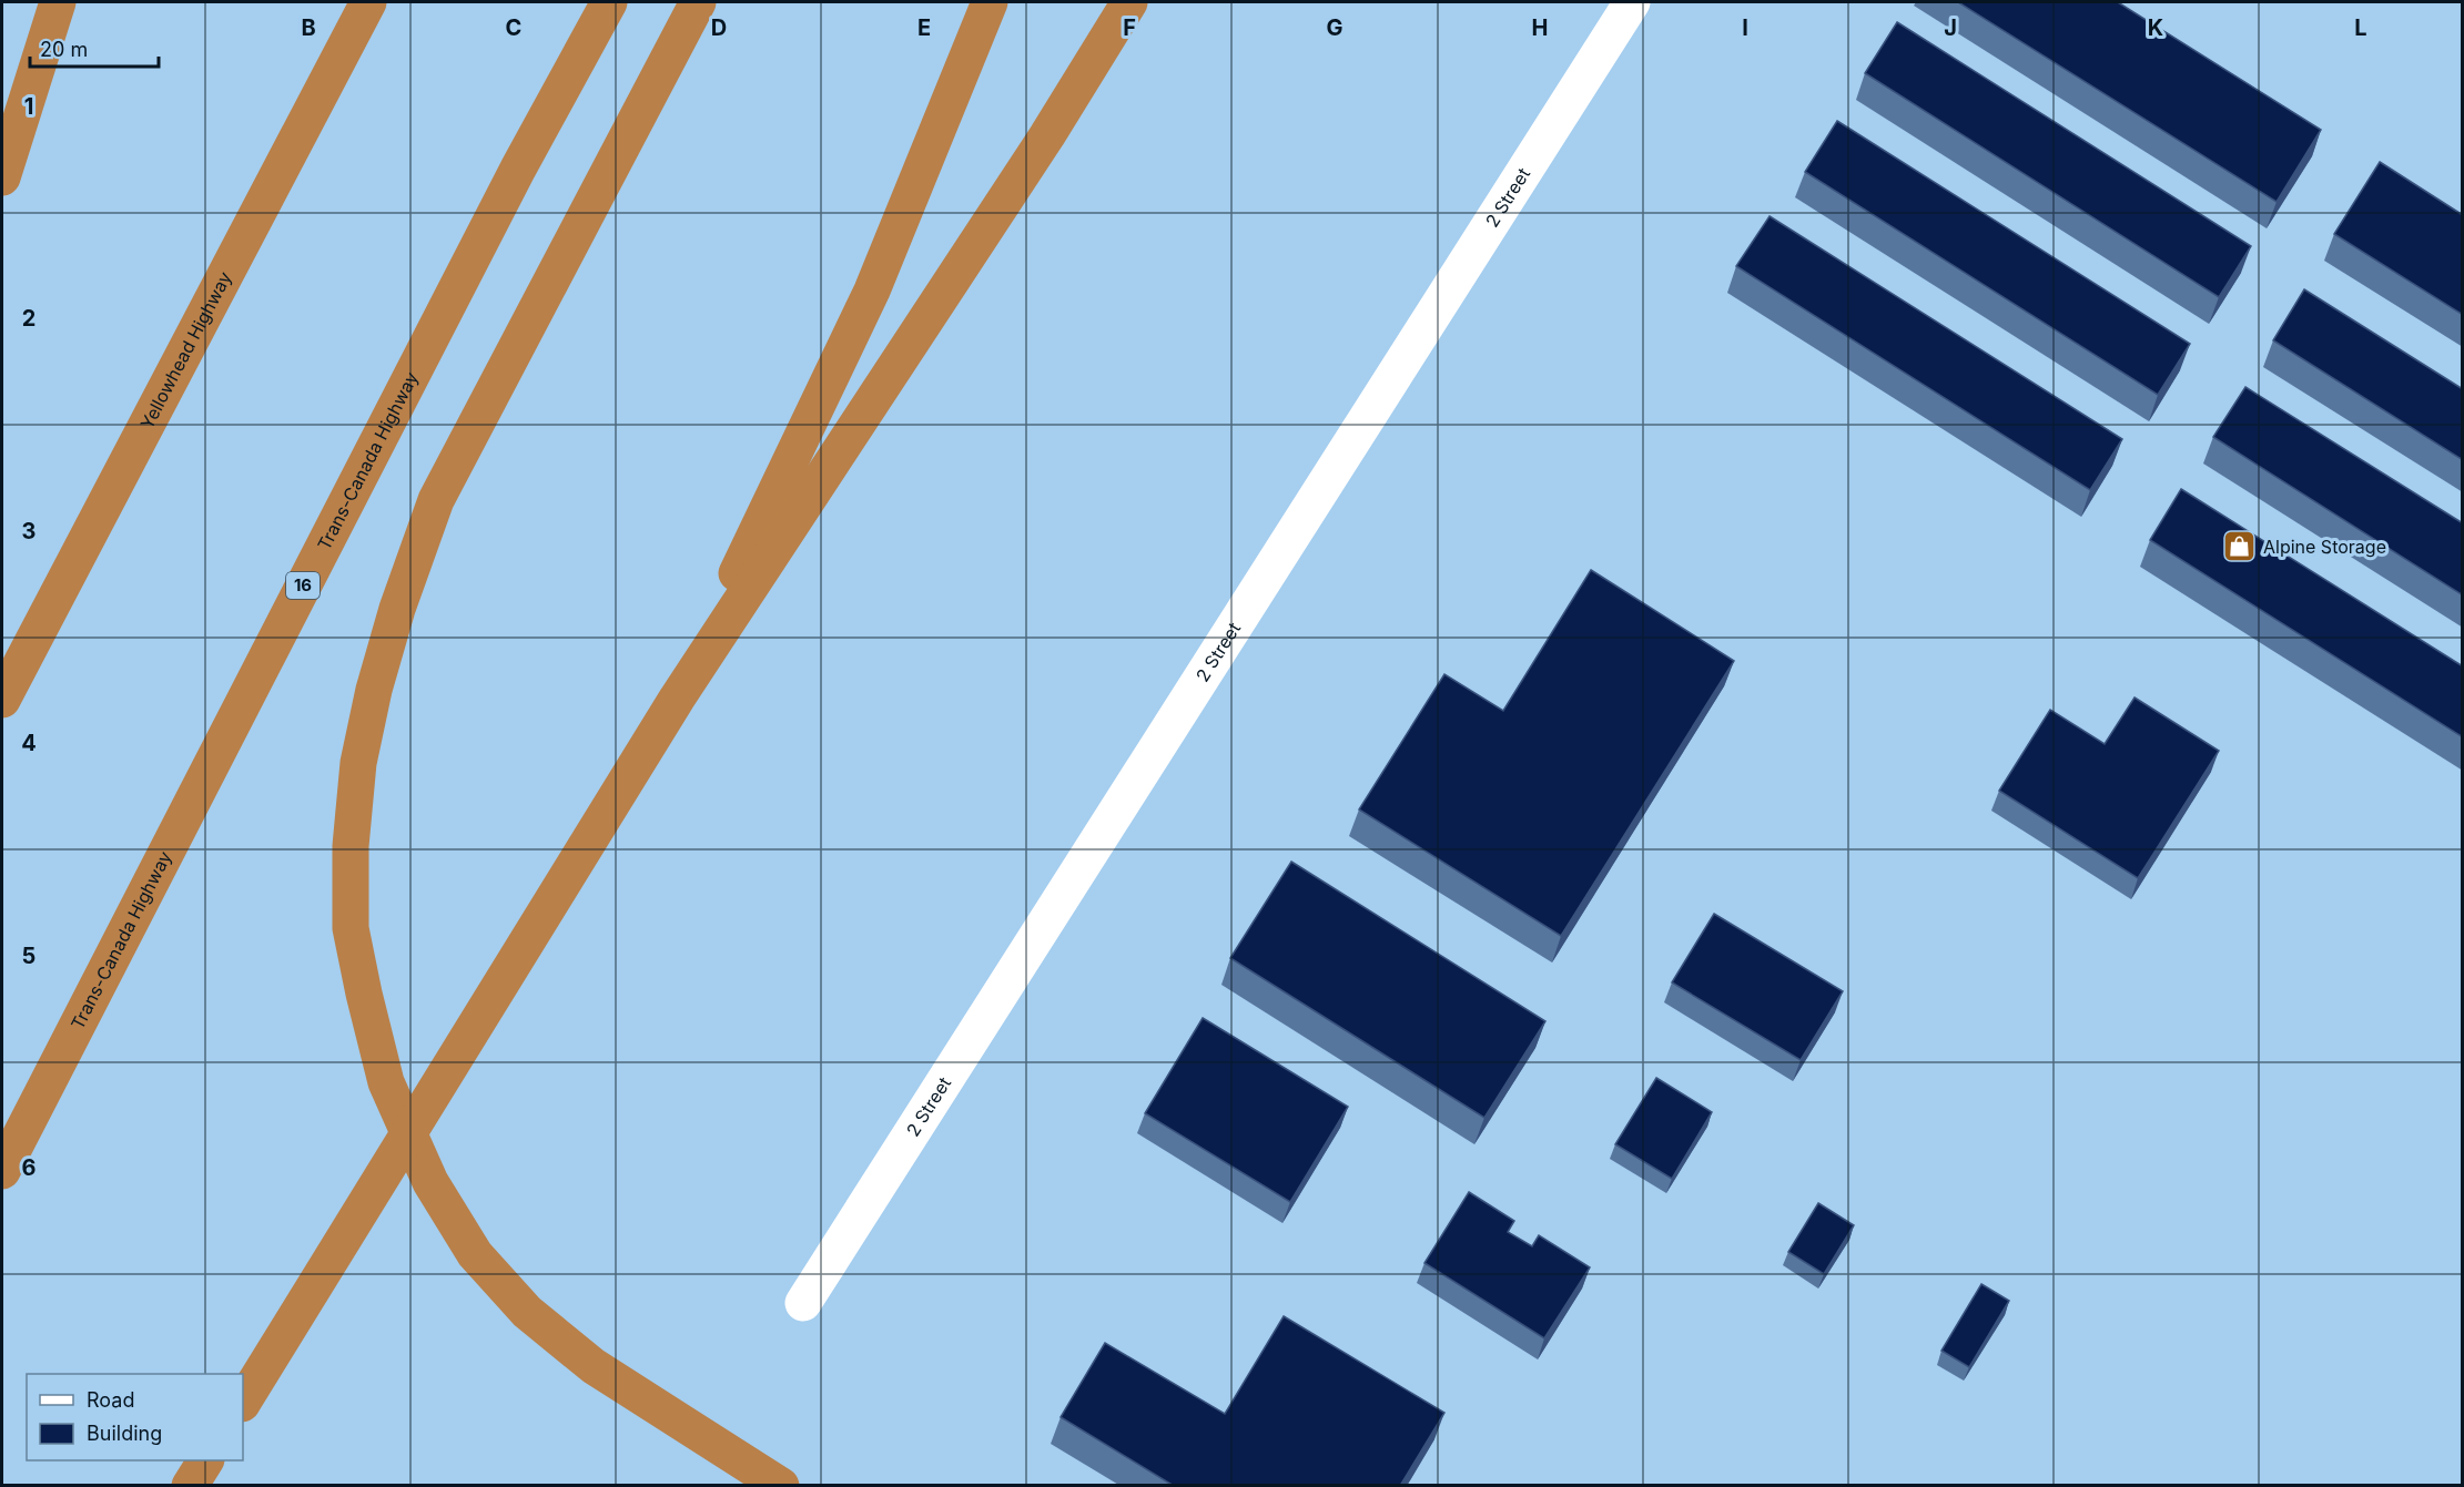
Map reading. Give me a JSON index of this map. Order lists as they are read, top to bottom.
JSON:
{
  "streets": {
    "highway": ["Yellowhead Highway", "Trans-Canada Highway", "16"],
    "street": ["2 Street"]
  },
  "places": {
    "shop": ["Alpine Storage"]
  },
  "legend": ["Road", "Building"],
  "scale_bar": "20 m",
  "grid": {
    "columns": [
      "B",
      "C",
      "D",
      "E",
      "F",
      "G",
      "H",
      "I",
      "J",
      "K",
      "L"
    ],
    "rows": [
      "1",
      "2",
      "3",
      "4",
      "5",
      "6"
    ]
  }
}
